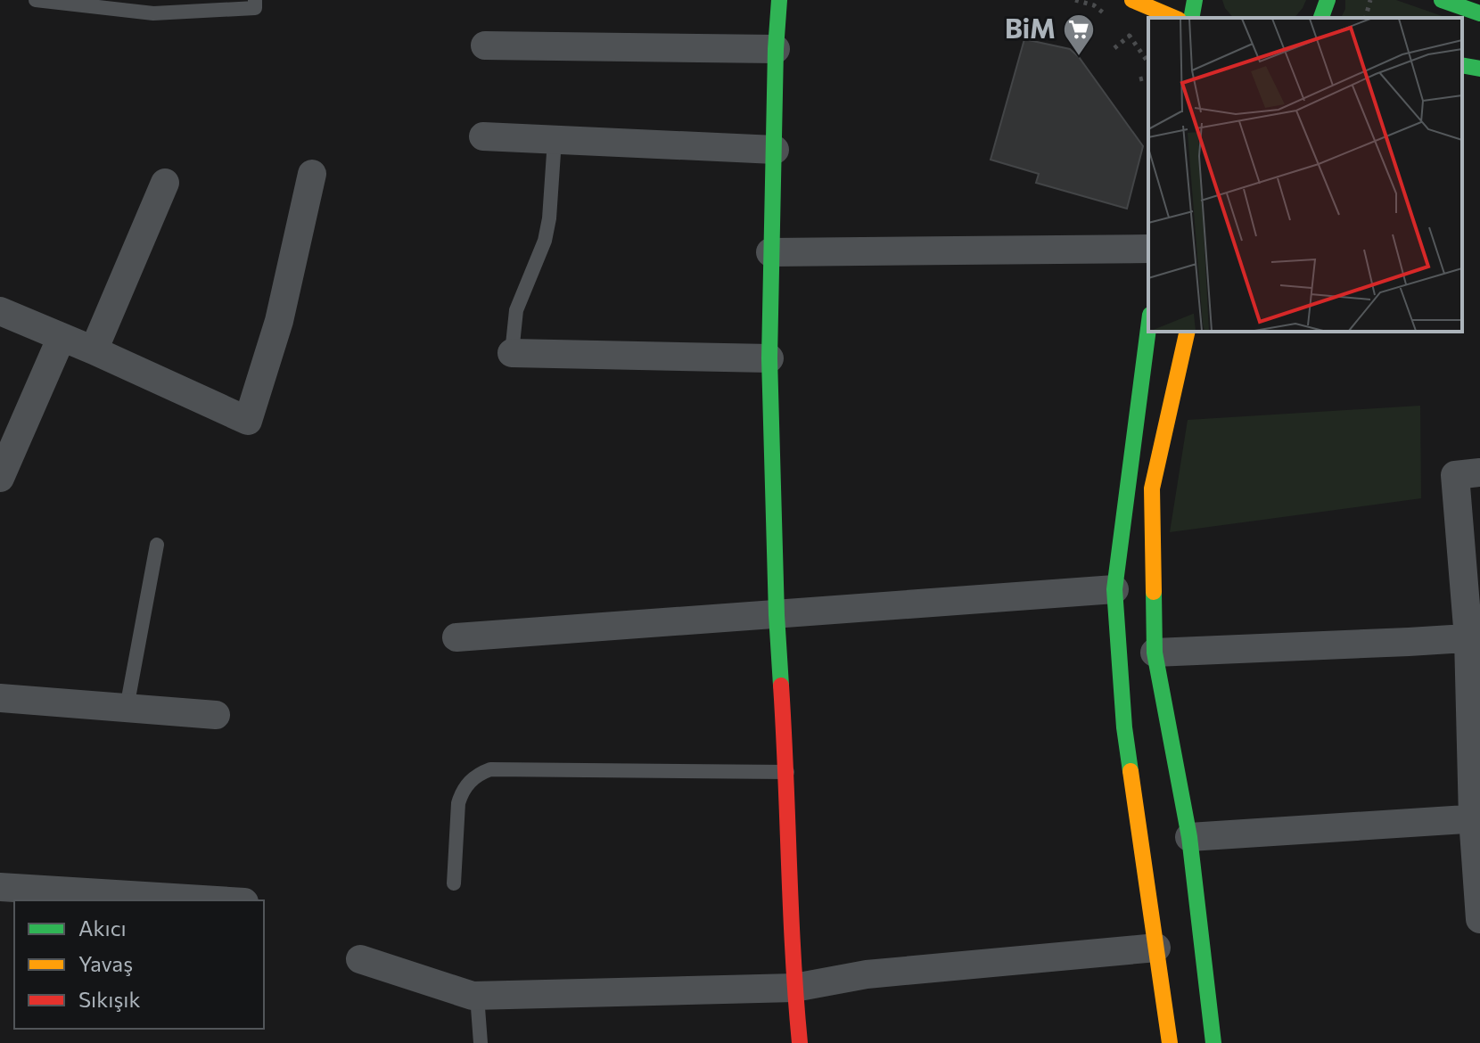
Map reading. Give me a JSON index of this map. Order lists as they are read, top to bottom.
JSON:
{
  "places": {
    "supermarket": ["BiM"]
  },
  "legend": ["Akıcı", "Yavaş", "Sıkışık"]
}
